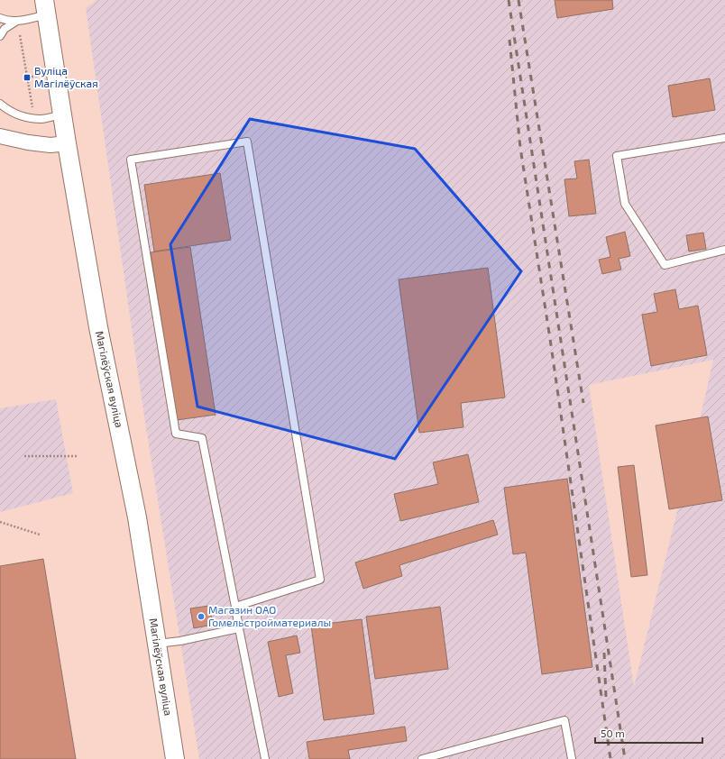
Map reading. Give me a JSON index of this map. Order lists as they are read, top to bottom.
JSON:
{
  "streets": {
    "street": ["Магілёўская вуліца"]
  },
  "places": {
    "transit": ["Вуліца Магілёўская"],
    "other": ["Магазин ОАО Гомельстройматериалы"]
  },
  "scale_bar": "50 m"
}
